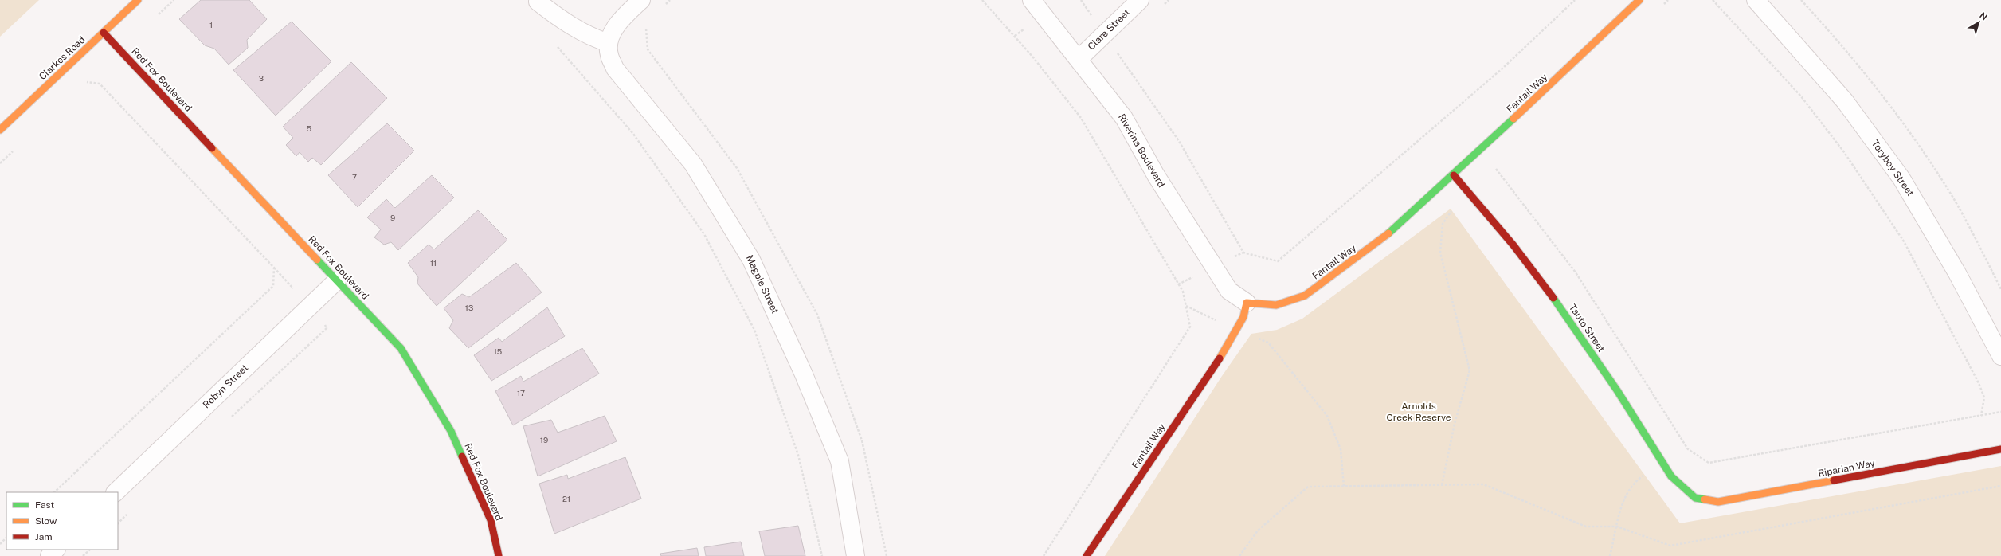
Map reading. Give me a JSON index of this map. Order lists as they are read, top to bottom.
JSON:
{
  "streets": {
    "street": [
      "Clare Street",
      "Clarkes Road",
      "Red Fox Boulevard",
      "Fantail Way",
      "Riverina Boulevard",
      "Toryboy Street",
      "Magpie Street",
      "Tauto Street",
      "Robyn Street",
      "Riparian Way"
    ]
  },
  "crossings": [
    ["Clare Street", "Riverina Boulevard"],
    ["Clarkes Road", "Red Fox Boulevard"],
    ["Red Fox Boulevard", "Robyn Street"],
    ["Fantail Way", "Riverina Boulevard"],
    ["Fantail Way", "Tauto Street"],
    ["Tauto Street", "Riparian Way"]
  ],
  "parks": ["Arnolds Creek Reserve"],
  "house_numbers": [
    "1",
    "3",
    "5",
    "7",
    "9",
    "11",
    "13",
    "15",
    "17",
    "19",
    "21"
  ],
  "legend": ["Fast", "Slow", "Jam"],
  "north": "top right"
}
